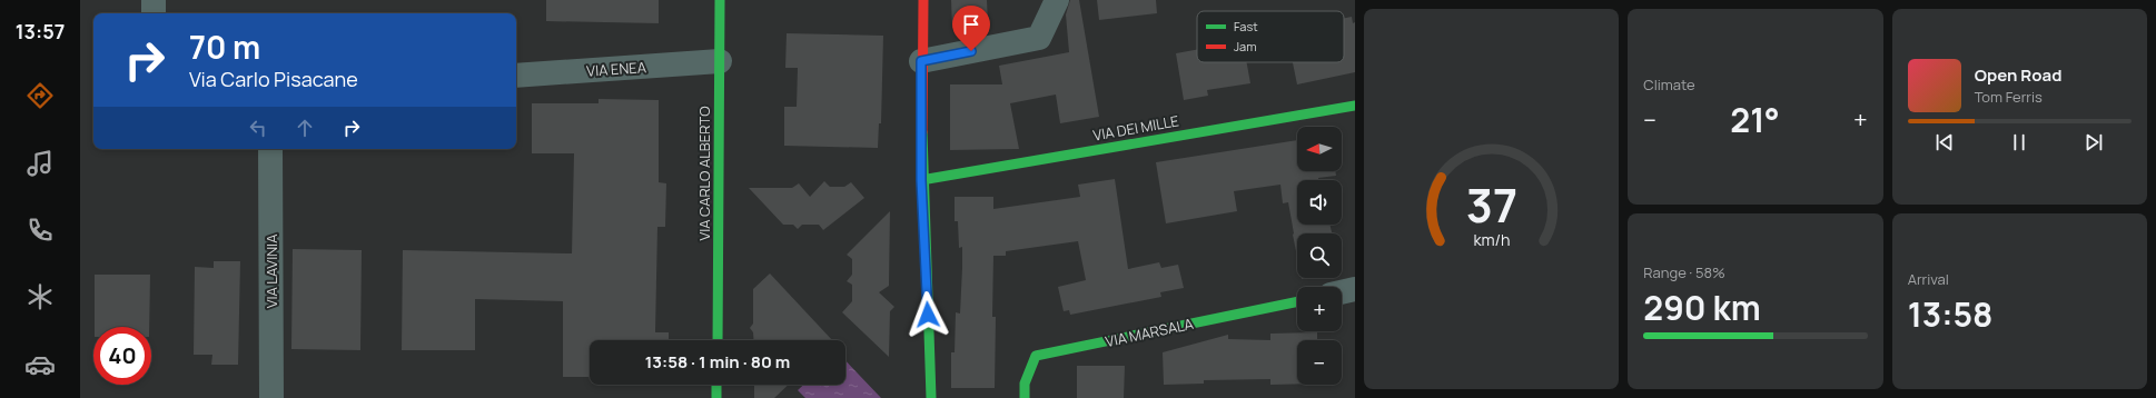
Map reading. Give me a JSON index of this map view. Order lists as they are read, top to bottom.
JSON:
{
  "streets": {
    "street": [
      "VIA ENEA",
      "VIA DEI MILLE",
      "VIA CARLO ALBERTO",
      "VIA LAVINIA",
      "VIA MARSALA"
    ]
  },
  "crossings": [
    ["VIA ENEA", "VIA CARLO ALBERTO"]
  ],
  "legend": ["Fast", "Jam"],
  "north": "left",
  "page": {
    "tabs": "13:57",
    "tile": [
      "Climate",
      ["Range · 58%", "290 km"],
      ["Arrival", "13:58"]
    ],
    "turn": ["70 m", "Via Carlo Pisacane"],
    "song": ["Open Road", "Tom Ferris"],
    "heat": ["−", "21°", "+"],
    "map_buttons": ["+", "−"],
    "limit": "40",
    "trip": "13:58 · 1 min · 80 m",
    "gauge": ["37", "km/h"]
  }
}
